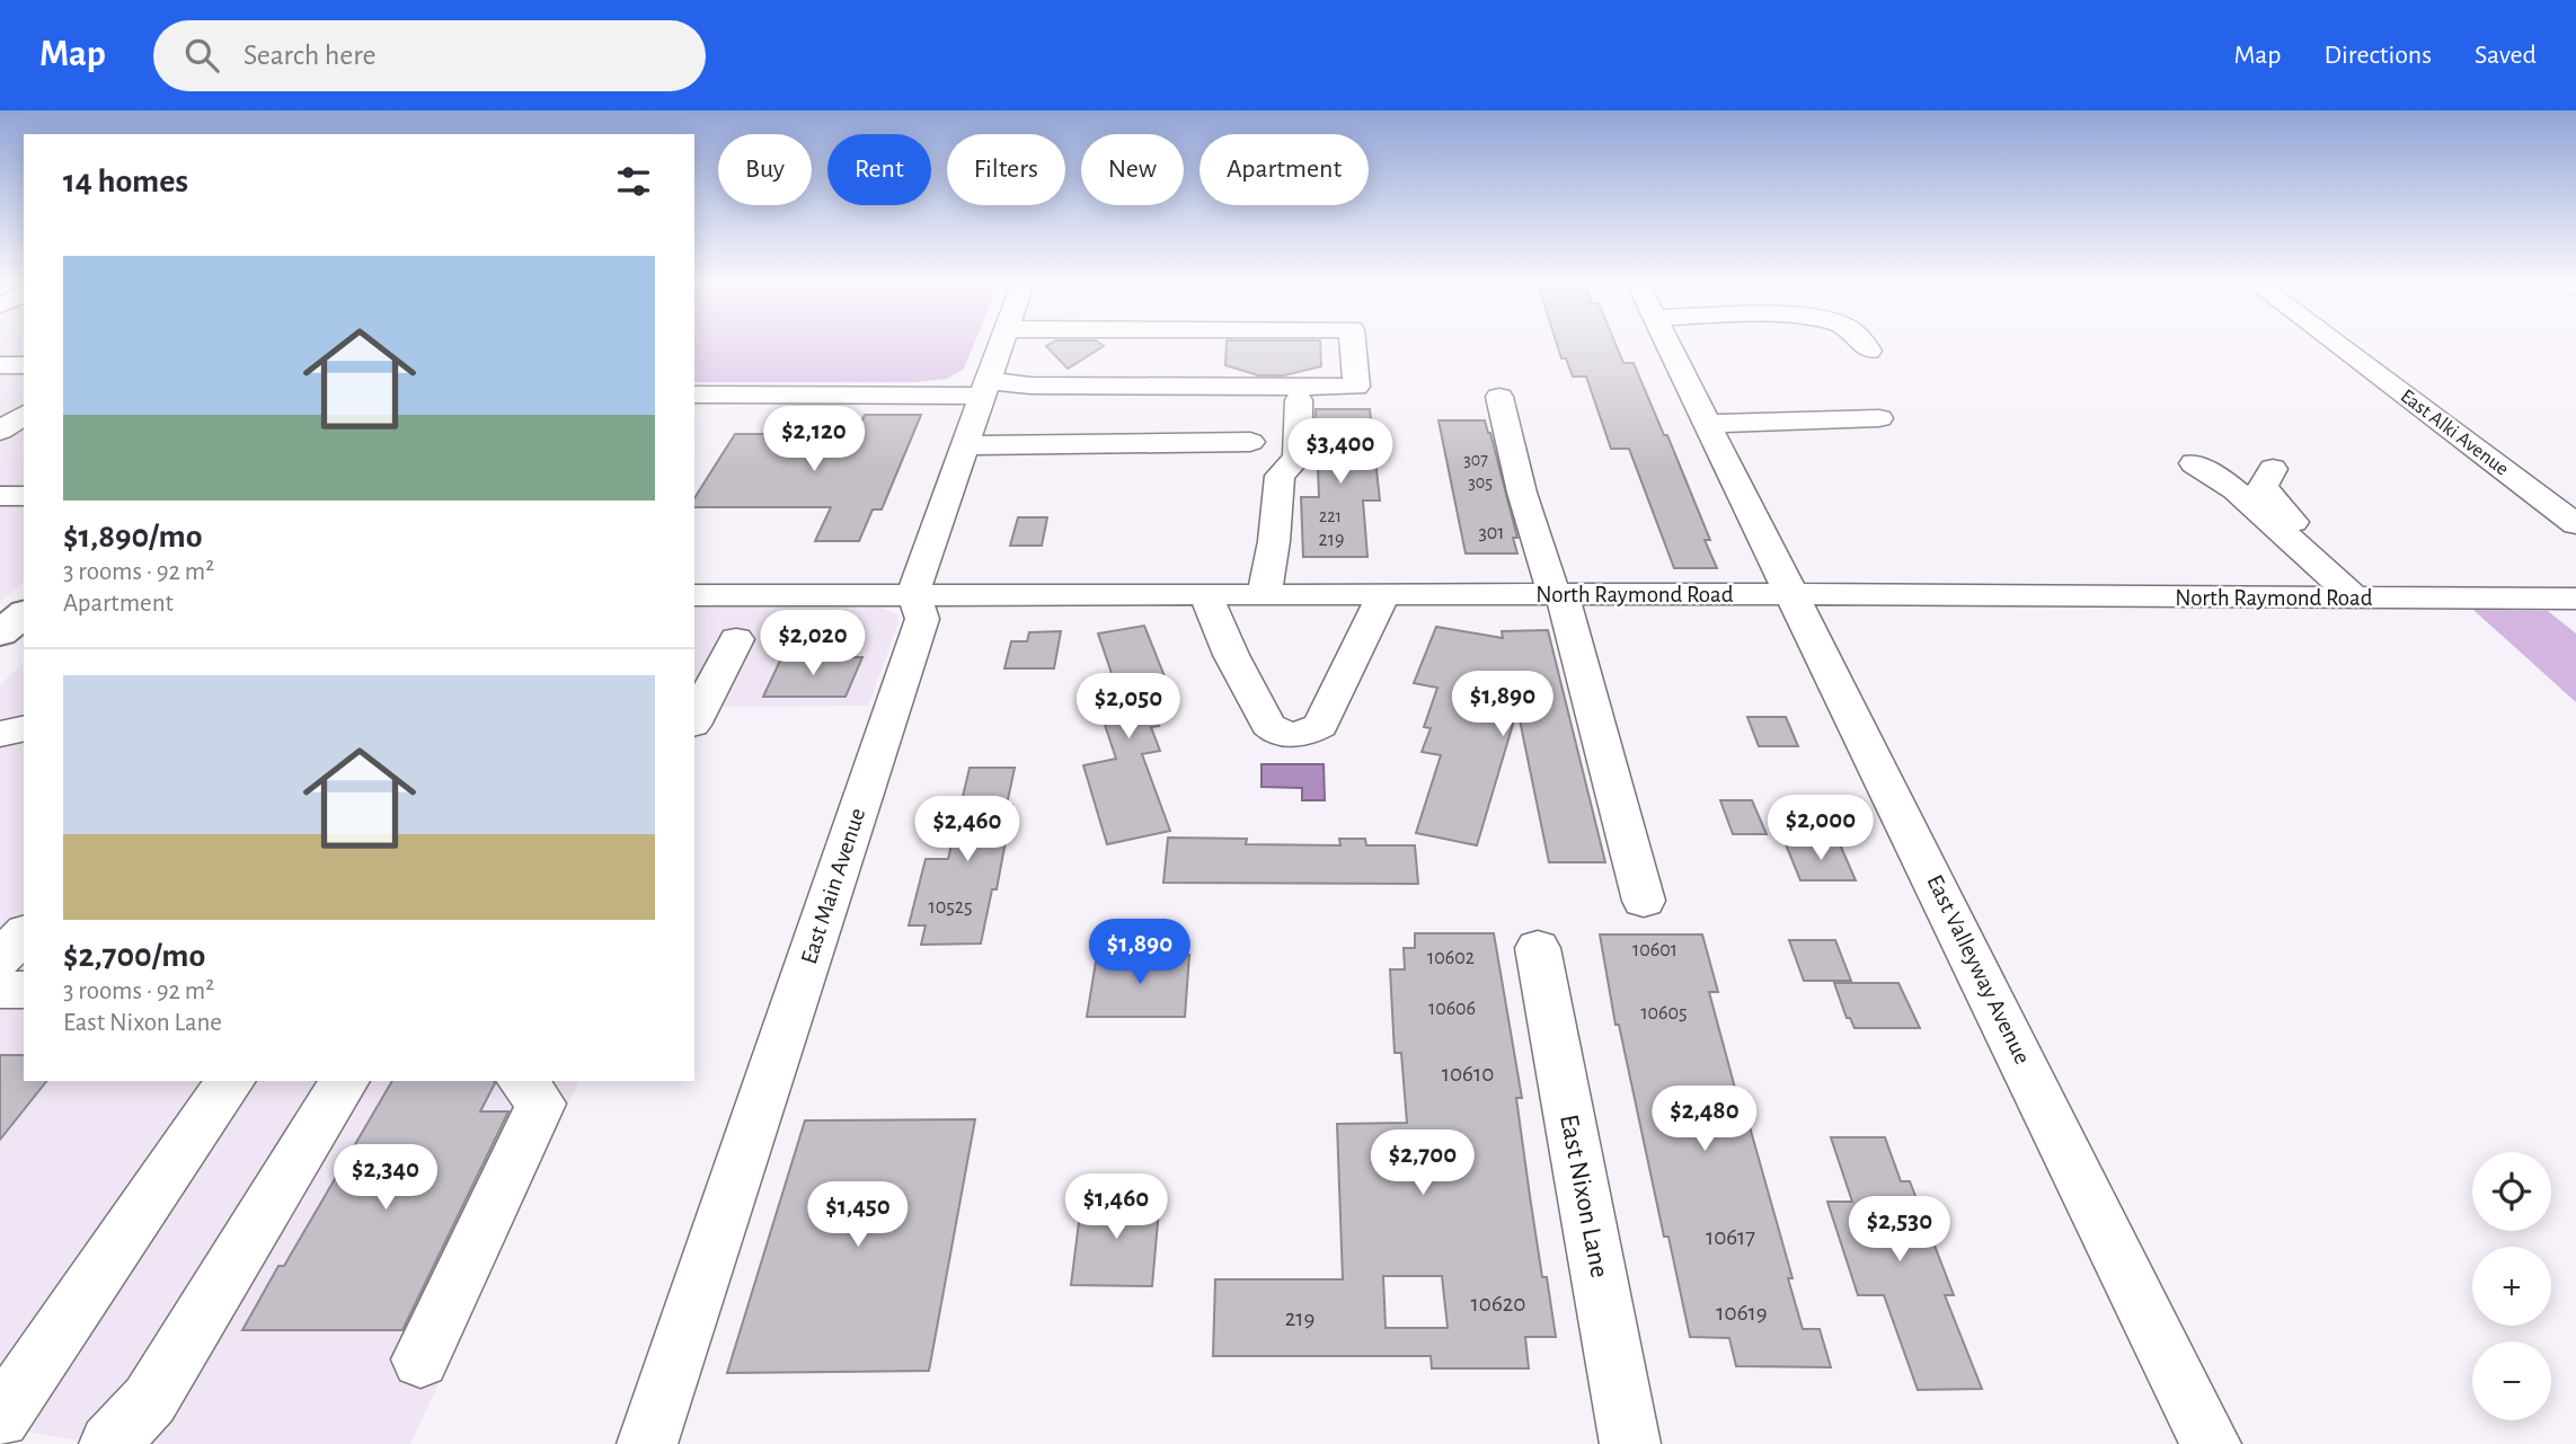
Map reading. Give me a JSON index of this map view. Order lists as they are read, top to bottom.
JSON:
{
  "streets": {
    "street": [
      "East Alki Avenue",
      "North Raymond Road",
      "East Main Avenue",
      "East Valleyway Avenue",
      "East Nixon Lane"
    ]
  },
  "crossings": [
    ["North Raymond Road", "East Main Avenue"],
    ["North Raymond Road", "East Valleyway Avenue"]
  ],
  "house_numbers": [
    "307",
    "305",
    "221",
    "301",
    "219",
    "10525",
    "10601",
    "10602",
    "10606",
    "10605",
    "10610",
    "10617",
    "10620",
    "10619",
    "219"
  ],
  "page": {
    "header": "Map",
    "search": "Search here",
    "nav": ["Map", "Directions", "Saved"],
    "chip": [
      "Buy",
      "Rent",
      "Filters",
      "New",
      "Apartment"
    ],
    "heading": "14 homes",
    "list": [
      {
        "name": "$1,890/mo",
        "note": "3 rooms · 92 m² · Apartment"
      },
      {
        "name": "$2,700/mo",
        "note": "3 rooms · 92 m² · East Nixon Lane"
      }
    ],
    "price": [
      "$2,120",
      "$3,400",
      "$2,020",
      "$1,890",
      "$2,050",
      "$2,000",
      "$2,460",
      "$1,890",
      "$2,480",
      "$2,700",
      "$2,340",
      "$1,460",
      "$1,450",
      "$2,530"
    ],
    "map_buttons": ["+", "−"]
  }
}
